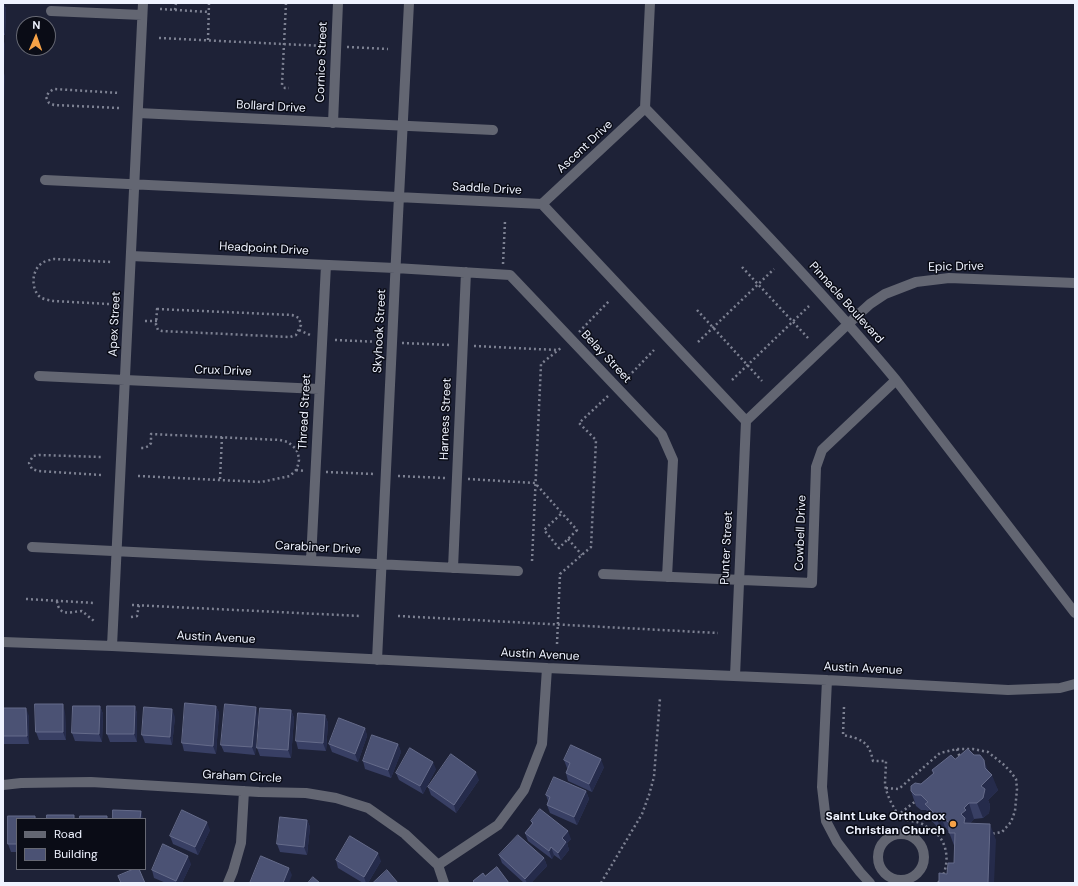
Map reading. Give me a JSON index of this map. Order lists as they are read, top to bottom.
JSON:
{
  "streets": {
    "street": [
      "Cornice Street",
      "Bollard Drive",
      "Ascent Drive",
      "Saddle Drive",
      "Headpoint Drive",
      "Epic Drive",
      "Pinnacle Boulevard",
      "Apex Street",
      "Skyhook Street",
      "Belay Street",
      "Crux Drive",
      "Thread Street",
      "Harness Street",
      "Cowbell Drive",
      "Carabiner Drive",
      "Punter Street",
      "Austin Avenue",
      "Graham Circle"
    ]
  },
  "crossings": [
    ["Cornice Street", "Bollard Drive"],
    ["Bollard Drive", "Apex Street"],
    ["Bollard Drive", "Skyhook Street"],
    ["Ascent Drive", "Saddle Drive"],
    ["Ascent Drive", "Pinnacle Boulevard"],
    ["Saddle Drive", "Apex Street"],
    ["Saddle Drive", "Skyhook Street"],
    ["Headpoint Drive", "Apex Street"],
    ["Headpoint Drive", "Skyhook Street"],
    ["Headpoint Drive", "Belay Street"],
    ["Headpoint Drive", "Thread Street"],
    ["Epic Drive", "Pinnacle Boulevard"],
    ["Epic Drive", "Punter Street"],
    ["Pinnacle Boulevard", "Cowbell Drive"],
    ["Apex Street", "Crux Drive"],
    ["Apex Street", "Carabiner Drive"],
    ["Apex Street", "Austin Avenue"],
    ["Skyhook Street", "Belay Street"],
    ["Skyhook Street", "Carabiner Drive"],
    ["Skyhook Street", "Austin Avenue"],
    ["Belay Street", "Harness Street"],
    ["Belay Street", "Cowbell Drive"],
    ["Crux Drive", "Thread Street"],
    ["Thread Street", "Carabiner Drive"],
    ["Harness Street", "Carabiner Drive"],
    ["Cowbell Drive", "Punter Street"],
    ["Punter Street", "Austin Avenue"]
  ],
  "places": ["Saint Luke Orthodox Christian Church"],
  "legend": ["Road", "Building"],
  "north": "top"
}
